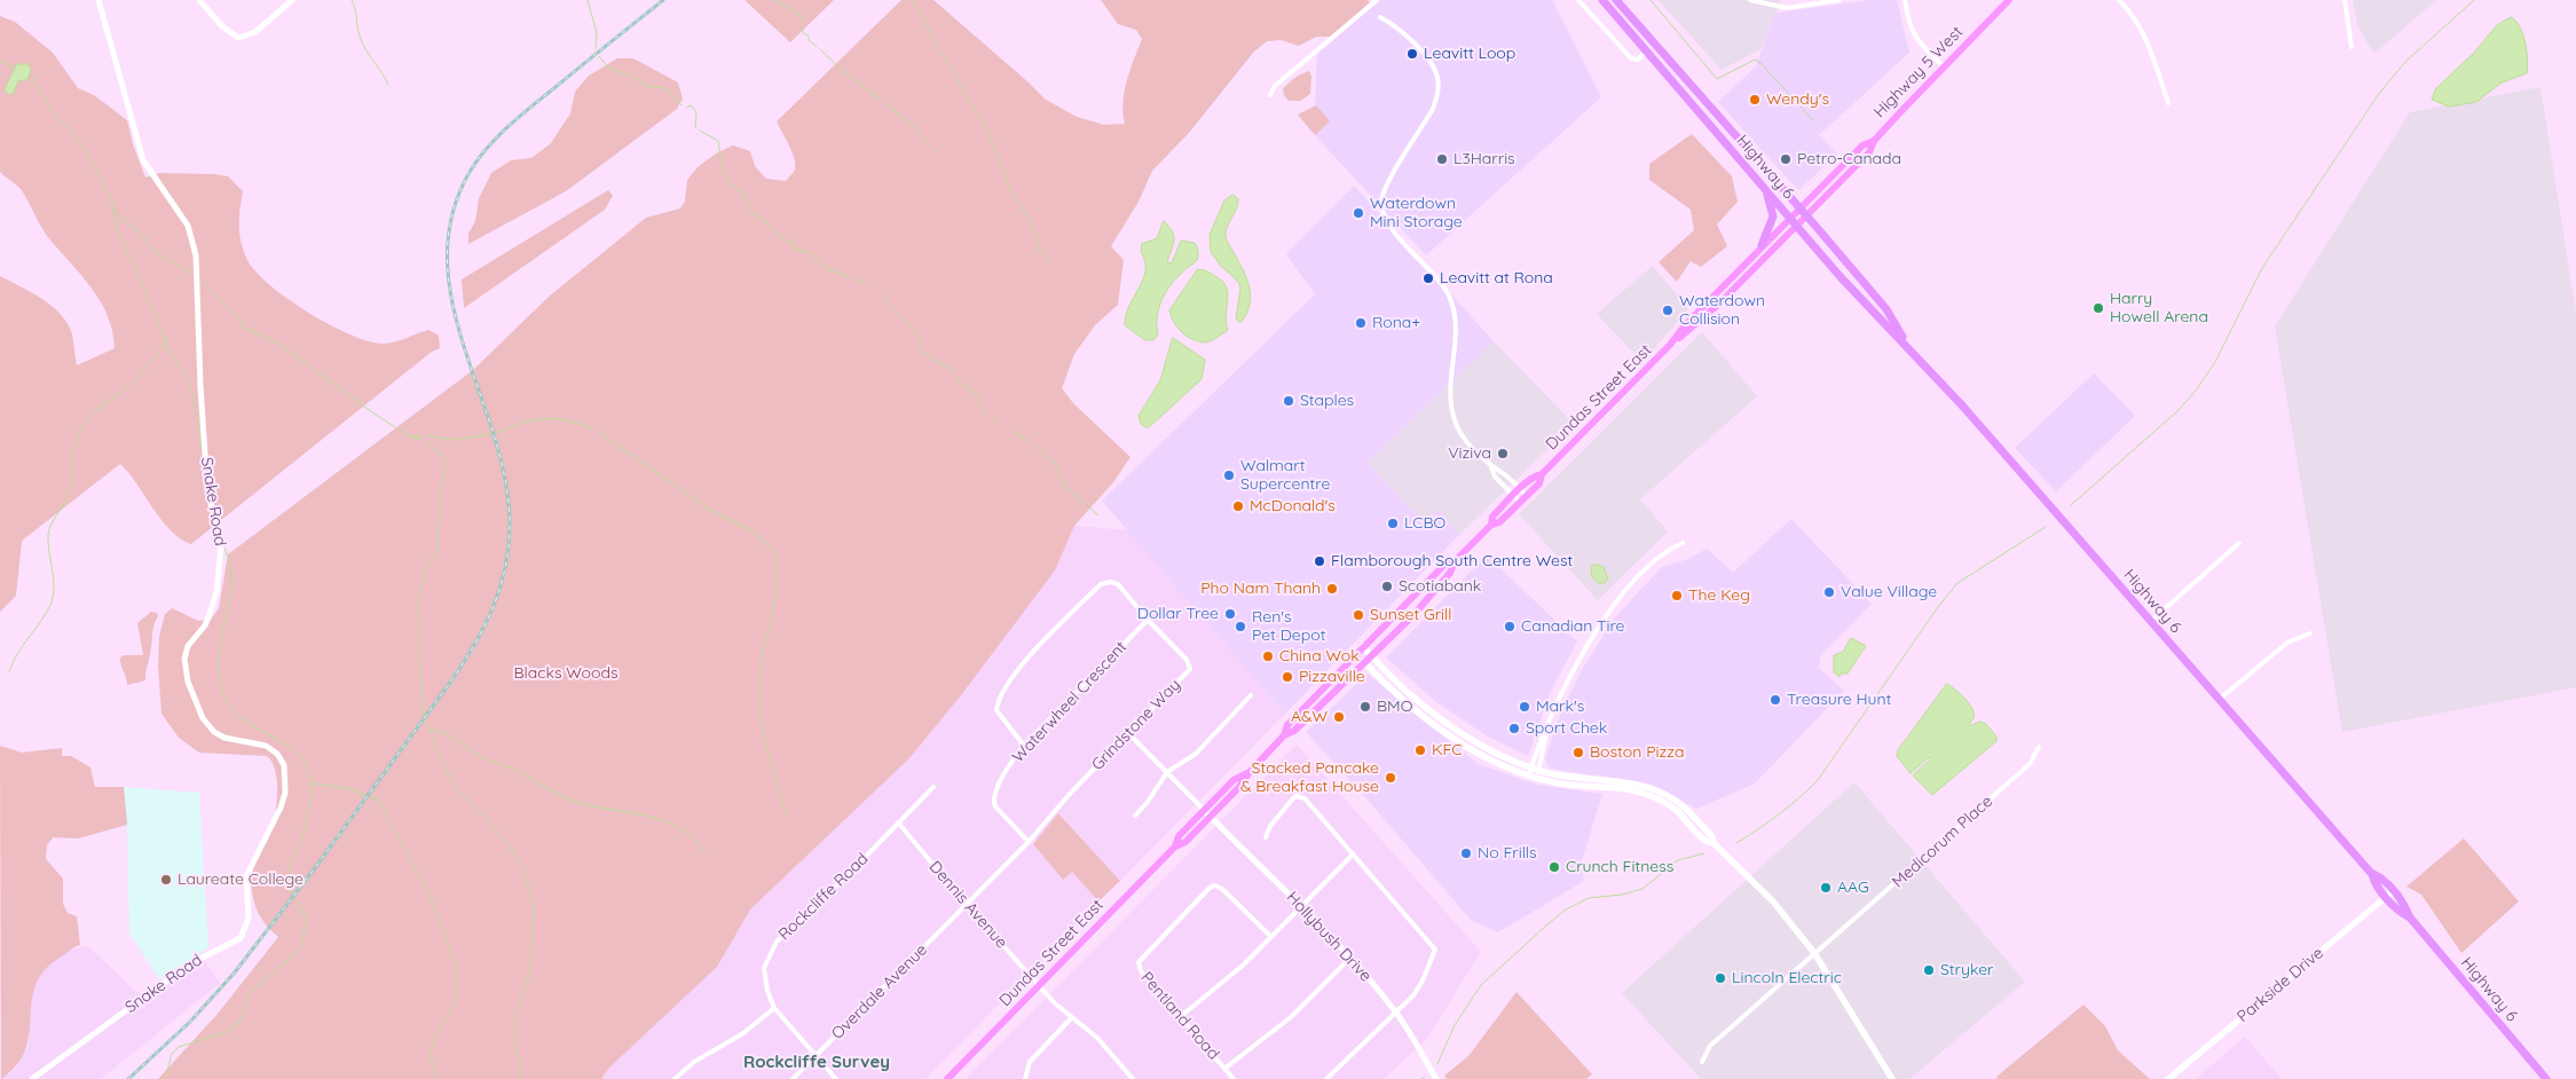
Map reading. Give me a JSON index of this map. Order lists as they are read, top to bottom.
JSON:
{
  "streets": {
    "highway": ["Highway 6"],
    "main road": ["Highway 5 West", "Dundas Street East", "Parkside Drive"],
    "street": [
      "Snake Road",
      "Waterwheel Crescent",
      "Grindstone Way",
      "Medicorum Place",
      "Rockcliffe Road",
      "Dennis Avenue",
      "Hollybush Drive",
      "Overdale Avenue",
      "Pentland Road"
    ]
  },
  "crossings": [
    ["Highway 5 West", "Highway 6"],
    ["Highway 5 West", "Dundas Street East"],
    ["Highway 6", "Dundas Street East"],
    ["Highway 6", "Parkside Drive"],
    ["Dundas Street East", "Dennis Avenue"],
    ["Dundas Street East", "Hollybush Drive"],
    ["Waterwheel Crescent", "Grindstone Way"],
    ["Grindstone Way", "Dennis Avenue"],
    ["Grindstone Way", "Overdale Avenue"],
    ["Rockcliffe Road", "Dennis Avenue"],
    ["Dennis Avenue", "Overdale Avenue"]
  ],
  "districts": ["Rockcliffe Survey"],
  "parks": ["Blacks Woods"],
  "places": [
    "Leavitt Loop",
    "Wendy's",
    "L3Harris",
    "Petro-Canada",
    "Waterdown Mini Storage",
    "Leavitt at Rona",
    "Harry Howell Arena",
    "Waterdown Collision",
    "Rona+",
    "Staples",
    "Viziva",
    "Walmart Supercentre",
    "McDonald's",
    "LCBO",
    "Flamborough South Centre West",
    "Scotiabank",
    "Pho Nam Thanh",
    "Value Village",
    "The Keg",
    "Dollar Tree",
    "Sunset Grill",
    "Ren's Pet Depot",
    "Canadian Tire",
    "China Wok",
    "Pizzaville",
    "Treasure Hunt",
    "BMO",
    "Mark's",
    "A&W",
    "Sport Chek",
    "KFC",
    "Boston Pizza",
    "Stacked Pancake & Breakfast House",
    "No Frills",
    "Crunch Fitness",
    "Laureate College",
    "AAG",
    "Stryker",
    "Lincoln Electric"
  ]
}
